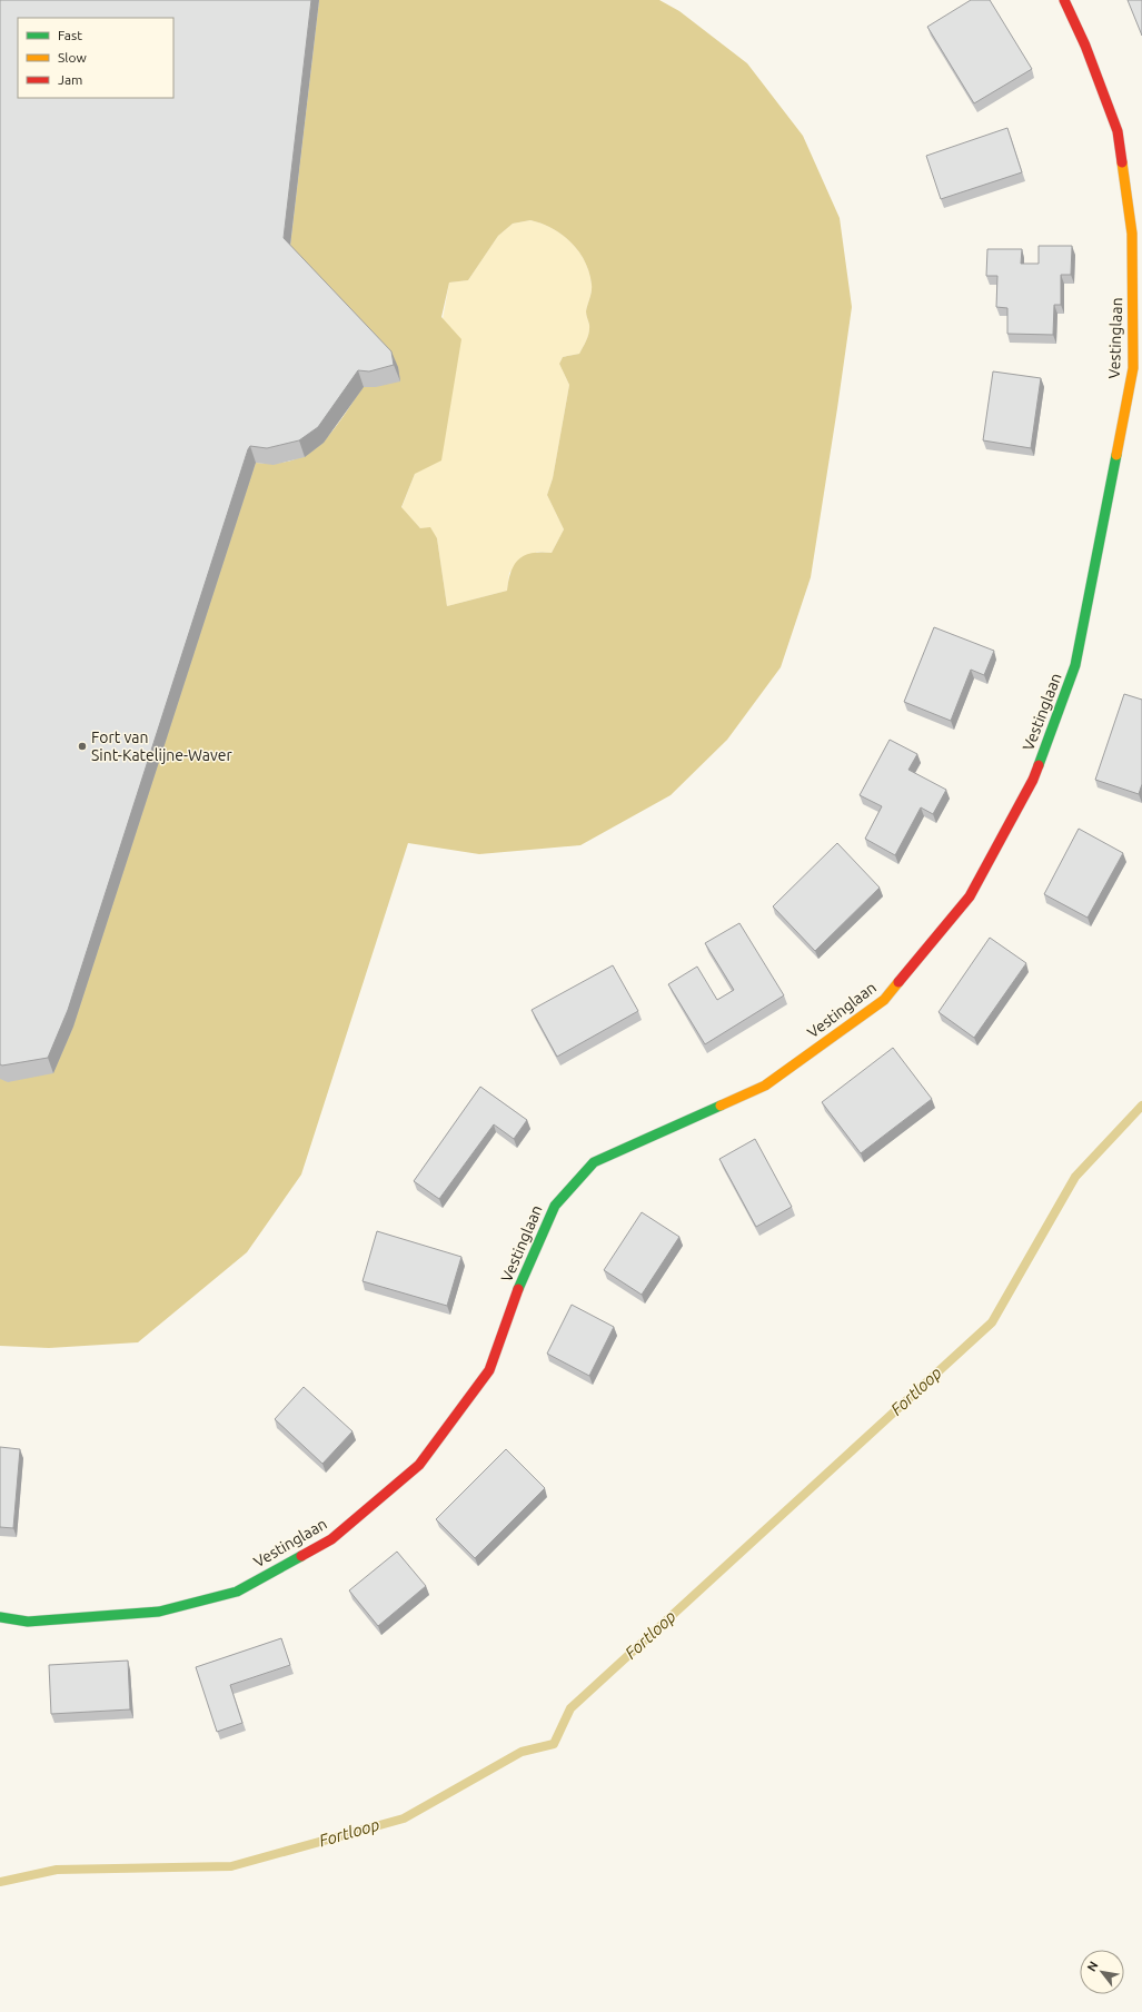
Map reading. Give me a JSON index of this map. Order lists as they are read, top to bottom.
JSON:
{
  "streets": {
    "street": ["Vestinglaan"]
  },
  "water": ["Fortloop"],
  "places": ["Fort van Sint-Katelijne-Waver"],
  "legend": ["Fast", "Slow", "Jam"],
  "north": "top left"
}
